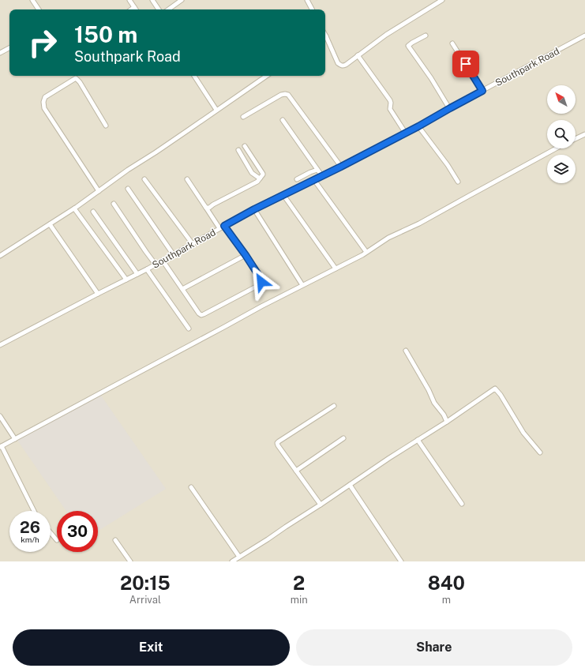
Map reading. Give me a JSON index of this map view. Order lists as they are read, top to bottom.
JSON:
{
  "streets": {
    "street": ["Southpark Road"]
  },
  "north": "top left",
  "page": {
    "turn": ["150 m", "Southpark Road"],
    "speed": "26 km/h",
    "limit": "30",
    "eta": [
      "20:15",
      "Arrival",
      "2",
      "min",
      "840",
      "m"
    ],
    "buttons": ["Exit", "Share"]
  }
}
